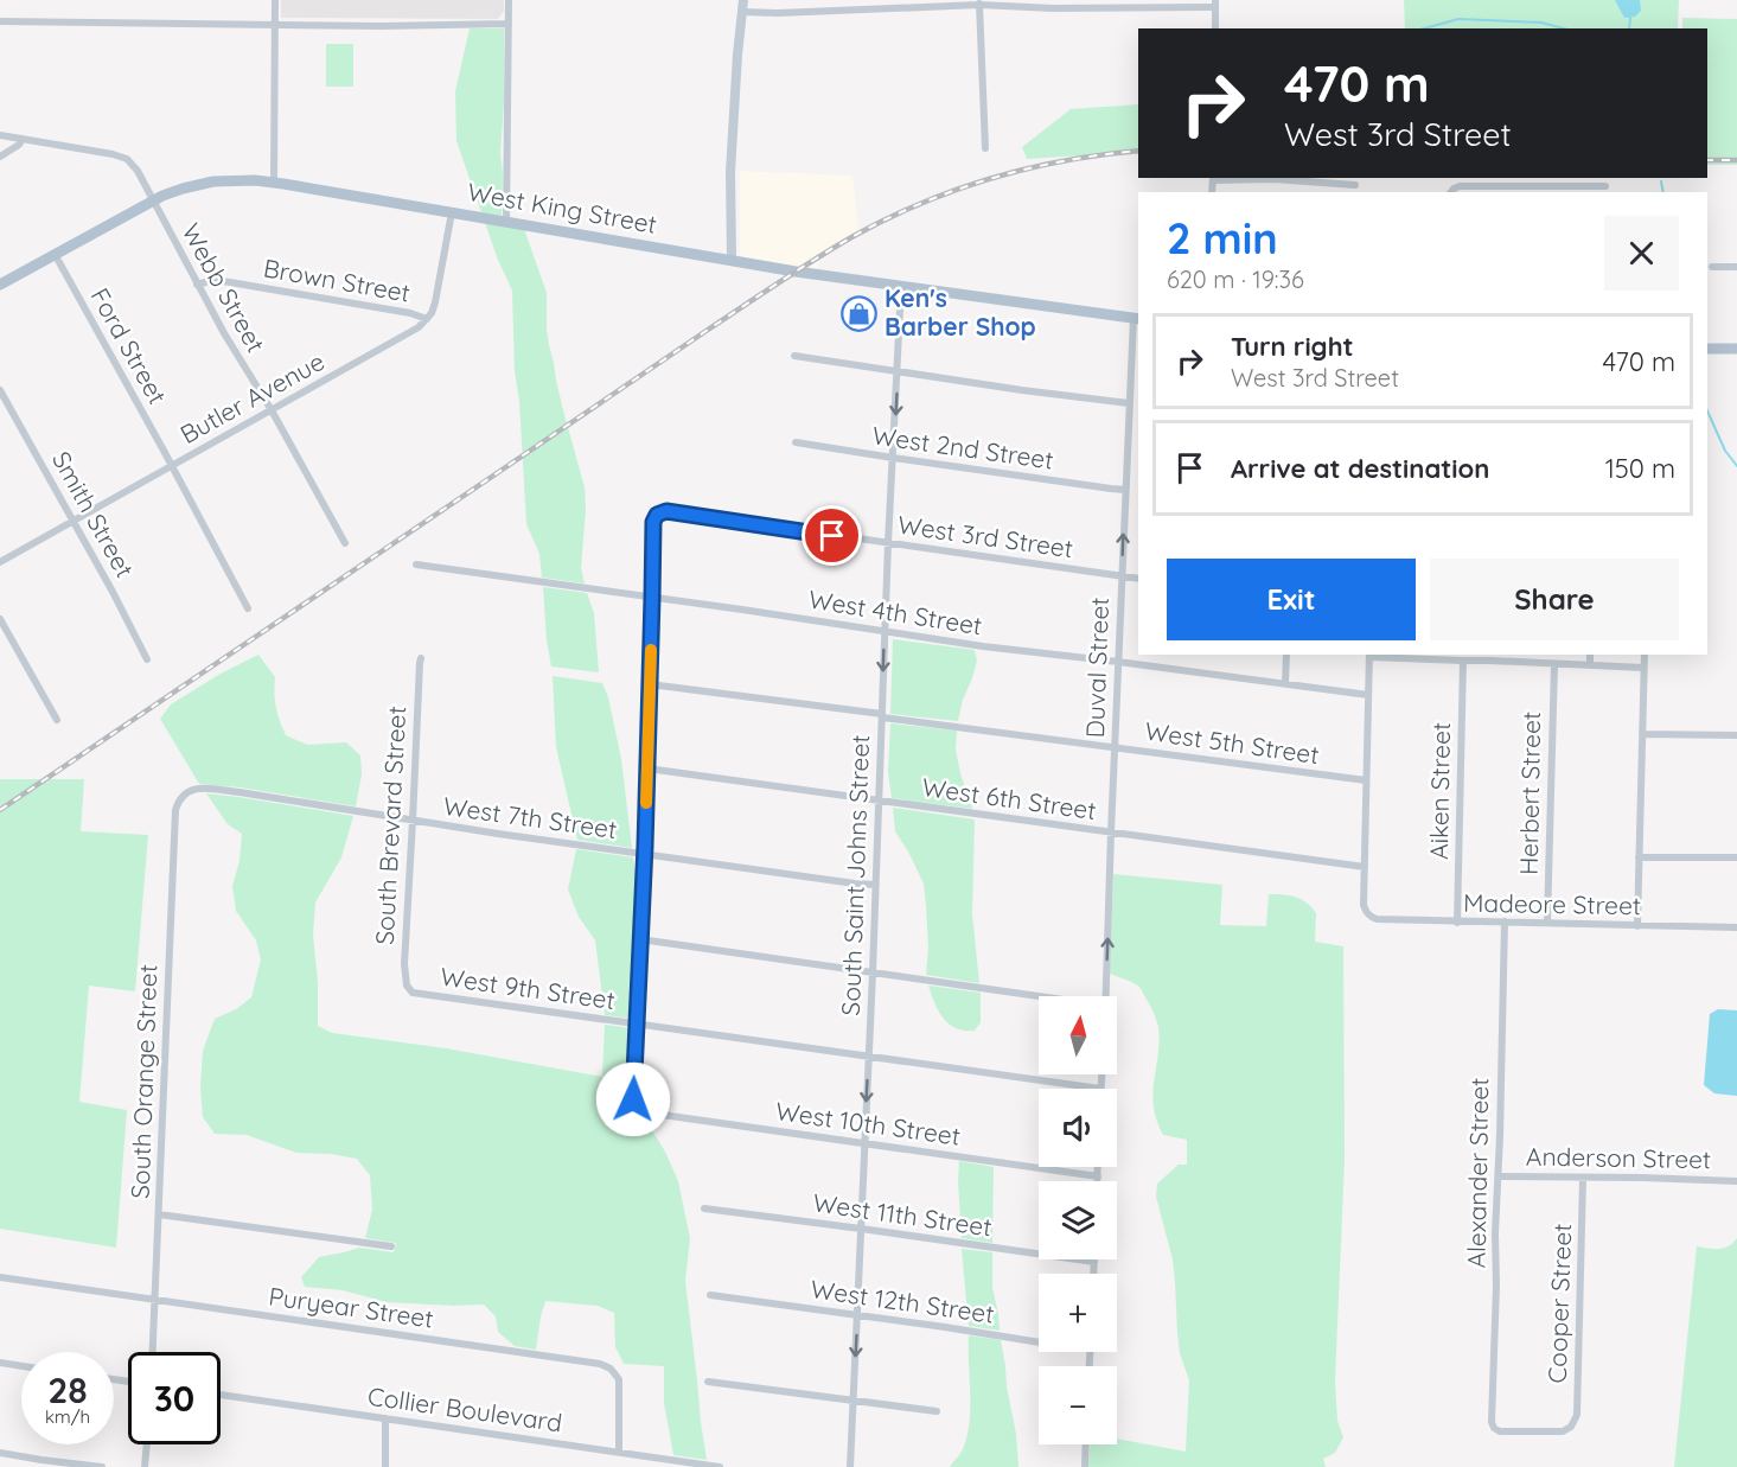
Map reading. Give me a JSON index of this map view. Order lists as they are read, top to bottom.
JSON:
{
  "streets": {
    "main road": ["West King Street"],
    "street": [
      "Brown Street",
      "Webb Street",
      "Ford Street",
      "Butler Avenue",
      "West 2nd Street",
      "Smith Street",
      "West 3rd Street",
      "West 4th Street",
      "Duval Street",
      "West 5th Street",
      "Aiken Street",
      "Herbert Street",
      "West 6th Street",
      "West 7th Street",
      "South Brevard Street",
      "South Saint Johns Street",
      "Madeore Street",
      "West 9th Street",
      "South Orange Street",
      "West 10th Street",
      "Anderson Street",
      "Alexander Street",
      "West 11th Street",
      "West 12th Street",
      "Cooper Street",
      "Puryear Street",
      "Collier Boulevard"
    ]
  },
  "crossings": [
    ["West King Street", "Webb Street"],
    ["West King Street", "Ford Street"],
    ["West King Street", "Duval Street"],
    ["West King Street", "South Saint Johns Street"],
    ["Brown Street", "Webb Street"],
    ["Brown Street", "Butler Avenue"],
    ["Webb Street", "Butler Avenue"],
    ["Ford Street", "Butler Avenue"],
    ["Butler Avenue", "Smith Street"],
    ["West 2nd Street", "Duval Street"],
    ["West 2nd Street", "South Saint Johns Street"],
    ["West 3rd Street", "West 4th Street"],
    ["West 3rd Street", "Duval Street"],
    ["West 3rd Street", "South Saint Johns Street"],
    ["West 4th Street", "Duval Street"],
    ["West 4th Street", "South Saint Johns Street"],
    ["Duval Street", "West 5th Street"],
    ["Duval Street", "West 6th Street"],
    ["West 5th Street", "South Saint Johns Street"],
    ["Aiken Street", "Madeore Street"],
    ["Herbert Street", "Madeore Street"],
    ["West 6th Street", "South Saint Johns Street"],
    ["West 6th Street", "Madeore Street"],
    ["West 7th Street", "South Brevard Street"],
    ["West 7th Street", "South Saint Johns Street"],
    ["West 7th Street", "South Orange Street"],
    ["South Brevard Street", "West 9th Street"],
    ["South Saint Johns Street", "West 9th Street"],
    ["South Saint Johns Street", "West 10th Street"],
    ["South Saint Johns Street", "West 11th Street"],
    ["South Saint Johns Street", "West 12th Street"],
    ["Madeore Street", "Alexander Street"],
    ["West 9th Street", "West 10th Street"],
    ["South Orange Street", "Puryear Street"],
    ["Anderson Street", "Alexander Street"],
    ["Anderson Street", "Cooper Street"],
    ["Alexander Street", "Cooper Street"],
    ["Puryear Street", "Collier Boulevard"]
  ],
  "one_way": ["Duval Street"],
  "places": {
    "shop": ["Ken's Barber Shop"]
  },
  "north": "top",
  "page": {
    "turn": ["470 m", "West 3rd Street"],
    "heading": ["2 min", "620 m · 19:36"],
    "list": [
      {
        "name": "Turn right",
        "note": "West 3rd Street",
        "value": "470 m"
      },
      {
        "name": "Arrive at destination",
        "value": "150 m"
      }
    ],
    "buttons": ["Exit", "Share"],
    "map_buttons": ["+", "−"],
    "speed": "28 km/h",
    "limit": "30"
  }
}
